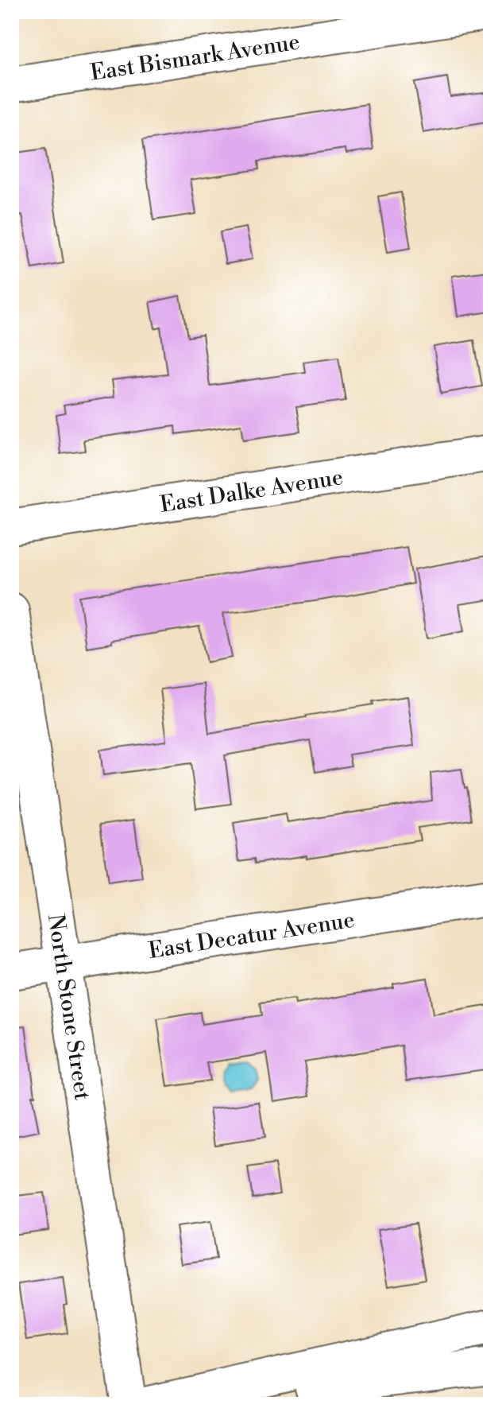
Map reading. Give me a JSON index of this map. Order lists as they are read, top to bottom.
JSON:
{
  "streets": {
    "street": [
      "East Bismark Avenue",
      "East Dalke Avenue",
      "East Decatur Avenue",
      "North Stone Street"
    ]
  },
  "crossings": [
    ["East Decatur Avenue", "North Stone Street"]
  ]
}
